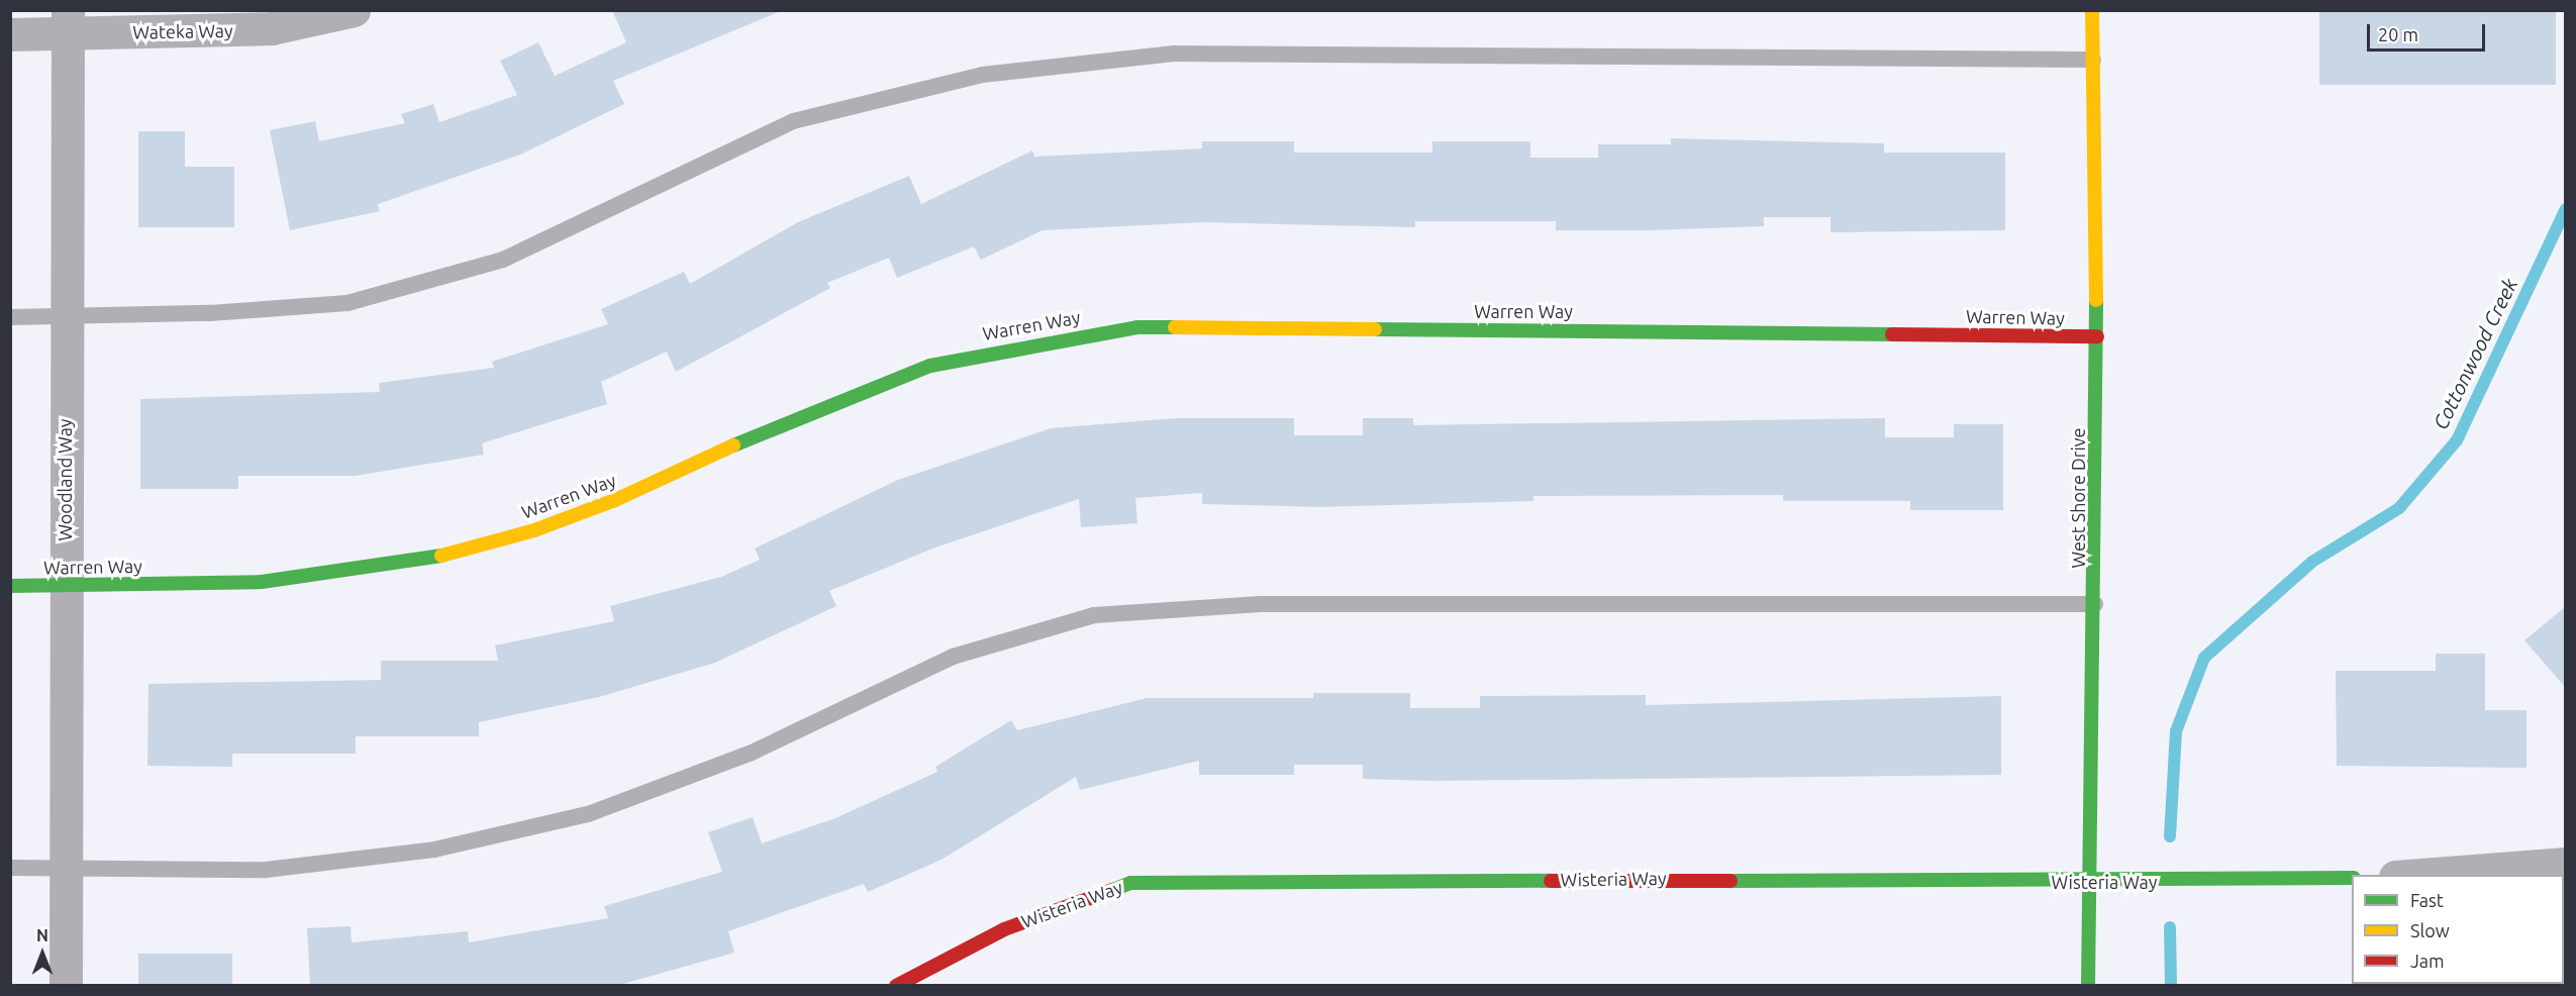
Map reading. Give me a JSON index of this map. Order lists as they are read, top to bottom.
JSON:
{
  "streets": {
    "street": [
      "Wateka Way",
      "Warren Way",
      "Woodland Way",
      "West Shore Drive",
      "Wisteria Way"
    ]
  },
  "crossings": [
    ["Wateka Way", "Woodland Way"],
    ["Warren Way", "Woodland Way"],
    ["Warren Way", "West Shore Drive"],
    ["West Shore Drive", "Wisteria Way"]
  ],
  "water": ["Cottonwood Creek"],
  "legend": ["Fast", "Slow", "Jam"],
  "scale_bar": "20 m",
  "north": "top"
}
